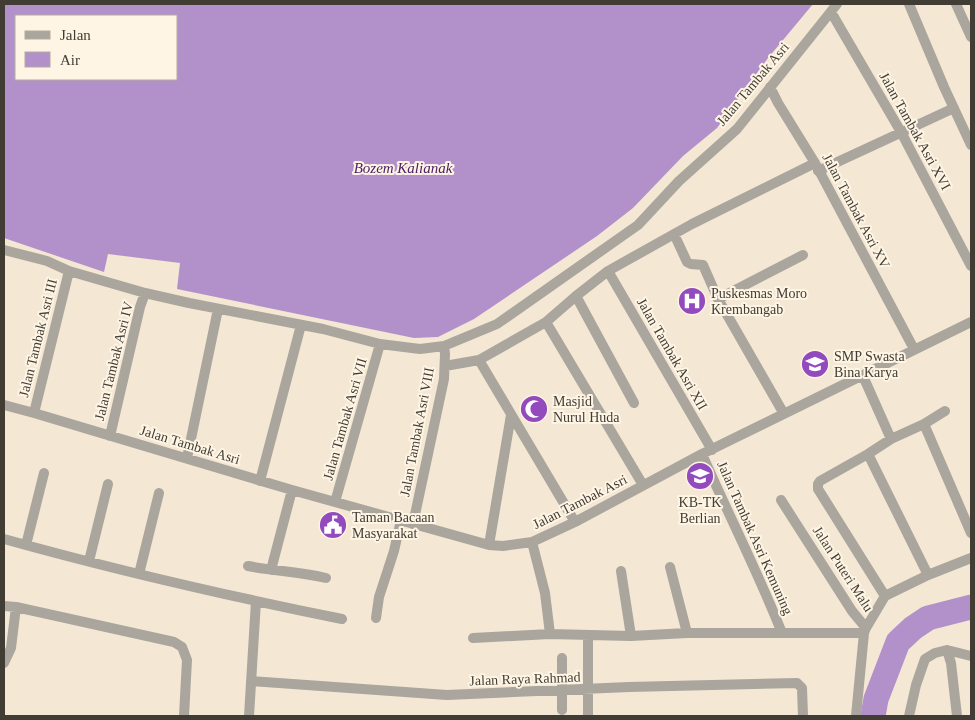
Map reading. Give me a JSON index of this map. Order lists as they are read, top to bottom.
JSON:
{
  "streets": {
    "street": [
      "Jalan Tambak Asri",
      "Jalan Tambak Asri XVI",
      "Jalan Tambak Asri XV",
      "Jalan Tambak Asri III",
      "Jalan Tambak Asri XII",
      "Jalan Tambak Asri IV",
      "Jalan Tambak Asri VII",
      "Jalan Tambak Asri VIII",
      "Jalan Tambak Asri Kemuning",
      "Jalan Puteri Malu",
      "Jalan Raya Rahmad"
    ]
  },
  "crossings": [
    ["Jalan Tambak Asri", "Jalan Tambak Asri XVI"],
    ["Jalan Tambak Asri", "Jalan Tambak Asri XV"],
    ["Jalan Tambak Asri", "Jalan Tambak Asri III"],
    ["Jalan Tambak Asri", "Jalan Tambak Asri XII"],
    ["Jalan Tambak Asri", "Jalan Tambak Asri IV"],
    ["Jalan Tambak Asri", "Jalan Tambak Asri VII"],
    ["Jalan Tambak Asri", "Jalan Tambak Asri VIII"],
    ["Jalan Tambak Asri", "Jalan Tambak Asri Kemuning"],
    ["Jalan Tambak Asri XII", "Jalan Tambak Asri Kemuning"]
  ],
  "water": ["Bozem Kalianak"],
  "places": {
    "hospital": ["Puskesmas Moro Krembangab"],
    "school or university": ["SMP Swasta Bina Karya", "KB-TK Berlian"],
    "mosque": ["Masjid Nurul Huda"],
    "public building": ["Taman Bacaan Masyarakat"]
  },
  "legend": ["Jalan", "Air"]
}
